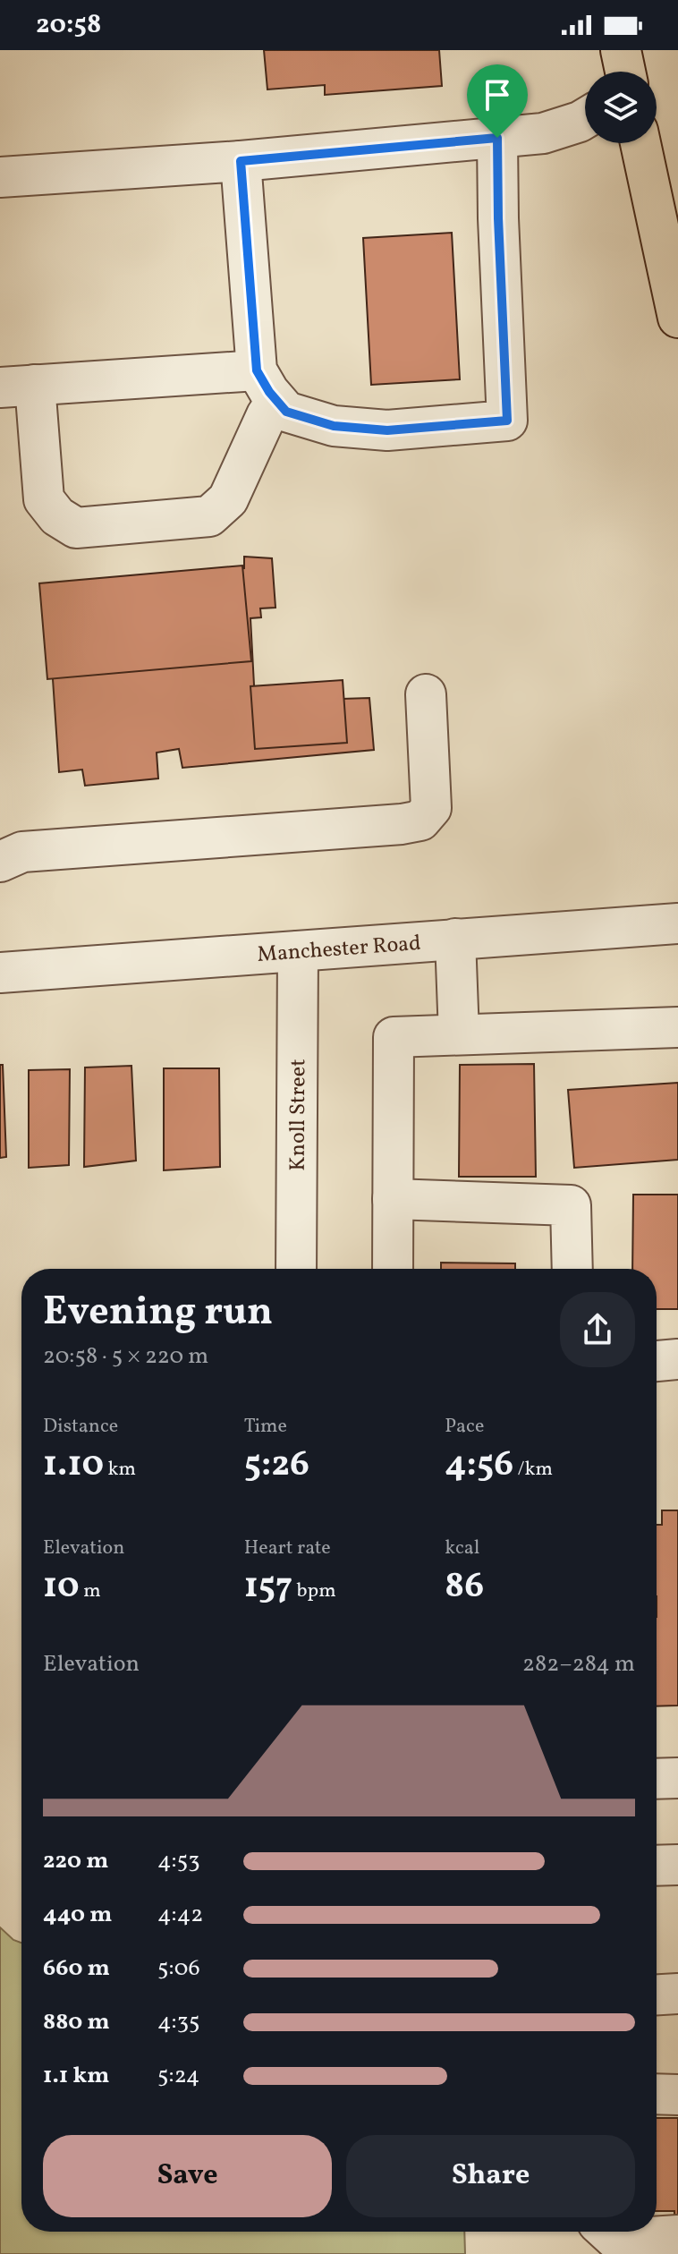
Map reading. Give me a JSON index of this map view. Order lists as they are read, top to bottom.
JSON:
{
  "streets": {
    "street": ["Manchester Road", "Knoll Street"]
  },
  "crossings": [
    ["Manchester Road", "Knoll Street"]
  ],
  "page": {
    "status": "20:58",
    "heading": ["Evening run", "20:58 · 5 × 220 m"],
    "stats": [
      ["Distance", "1.10 km"],
      ["Time", "5:26"],
      ["Pace", "4:56 /km"],
      ["Elevation", "10 m"],
      ["Heart rate", "157 bpm"],
      ["kcal", "86"]
    ],
    "chart": ["Elevation", "282–284 m"],
    "list": [
      {
        "name": "220 m",
        "note": "4:53"
      },
      {
        "name": "440 m",
        "note": "4:42"
      },
      {
        "name": "660 m",
        "note": "5:06"
      },
      {
        "name": "880 m",
        "note": "4:35"
      },
      {
        "name": "1.1 km",
        "note": "5:24"
      }
    ],
    "buttons": ["Save", "Share"]
  }
}
